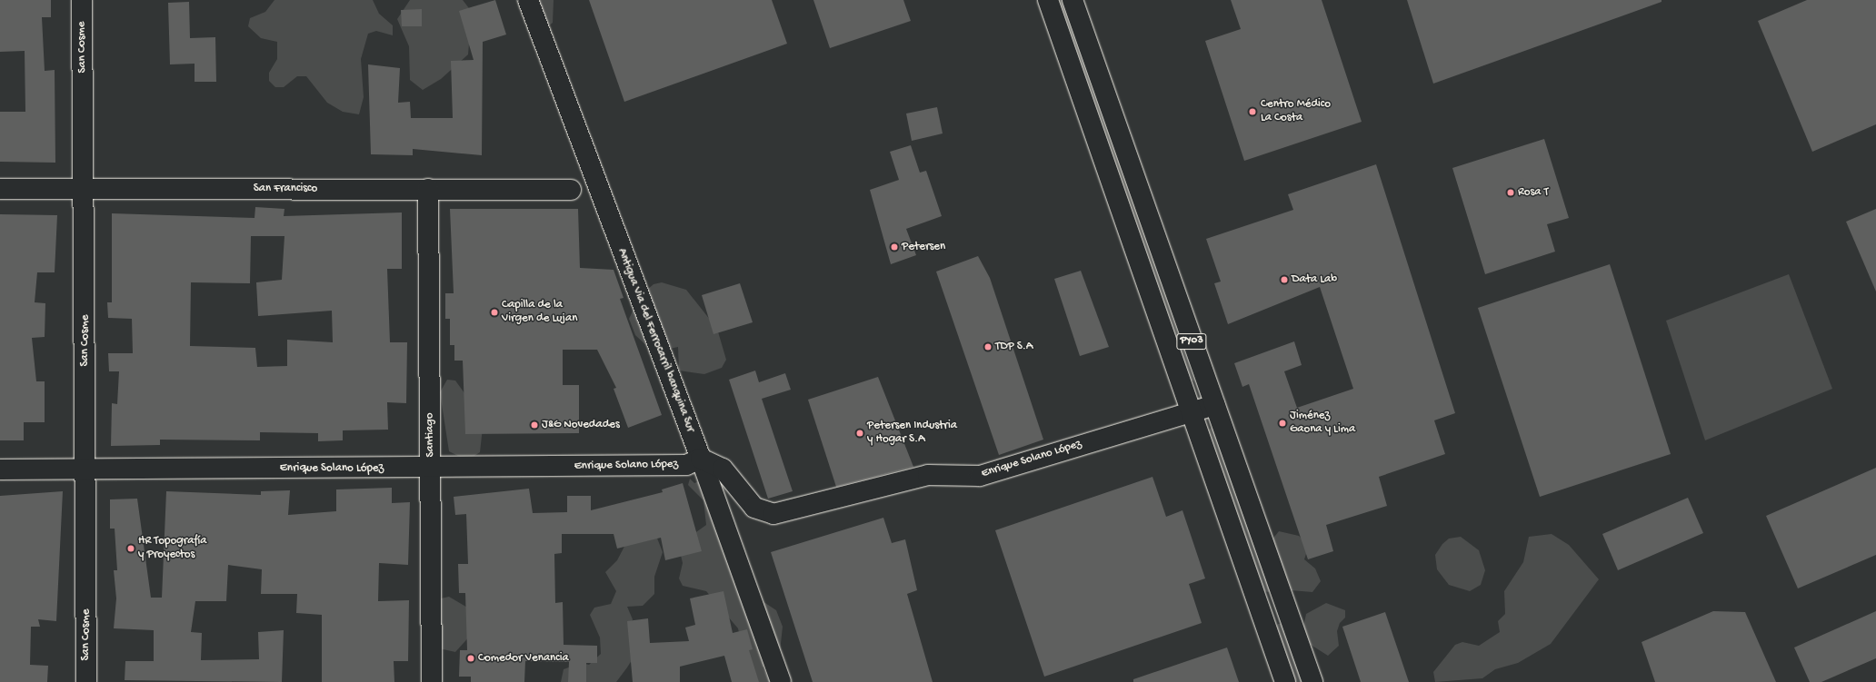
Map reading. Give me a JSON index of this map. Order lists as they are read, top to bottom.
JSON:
{
  "streets": {
    "main road": [
      "San Cosme",
      "San Francisco",
      "Antigua Via del Ferrocarril banquina Sur",
      "PY03",
      "Santiago",
      "Enrique Solano López"
    ]
  },
  "crossings": [
    ["San Cosme", "San Francisco"],
    ["San Cosme", "Enrique Solano López"],
    ["San Francisco", "Santiago"],
    ["Antigua Via del Ferrocarril banquina Sur", "Enrique Solano López"],
    ["PY03", "Enrique Solano López"],
    ["Santiago", "Enrique Solano López"]
  ],
  "places": [
    "Centro Médico La Costa",
    "Rosa T",
    "Petersen",
    "Data Lab",
    "Capilla de la Virgen de Lujan",
    "TDP S.A",
    "Jiménez Gaona y Lima",
    "J&G Novedades",
    "Petersen Industria y Hogar S.A",
    "HR Topografía y Proyectos",
    "Comedor Venancia"
  ]
}
